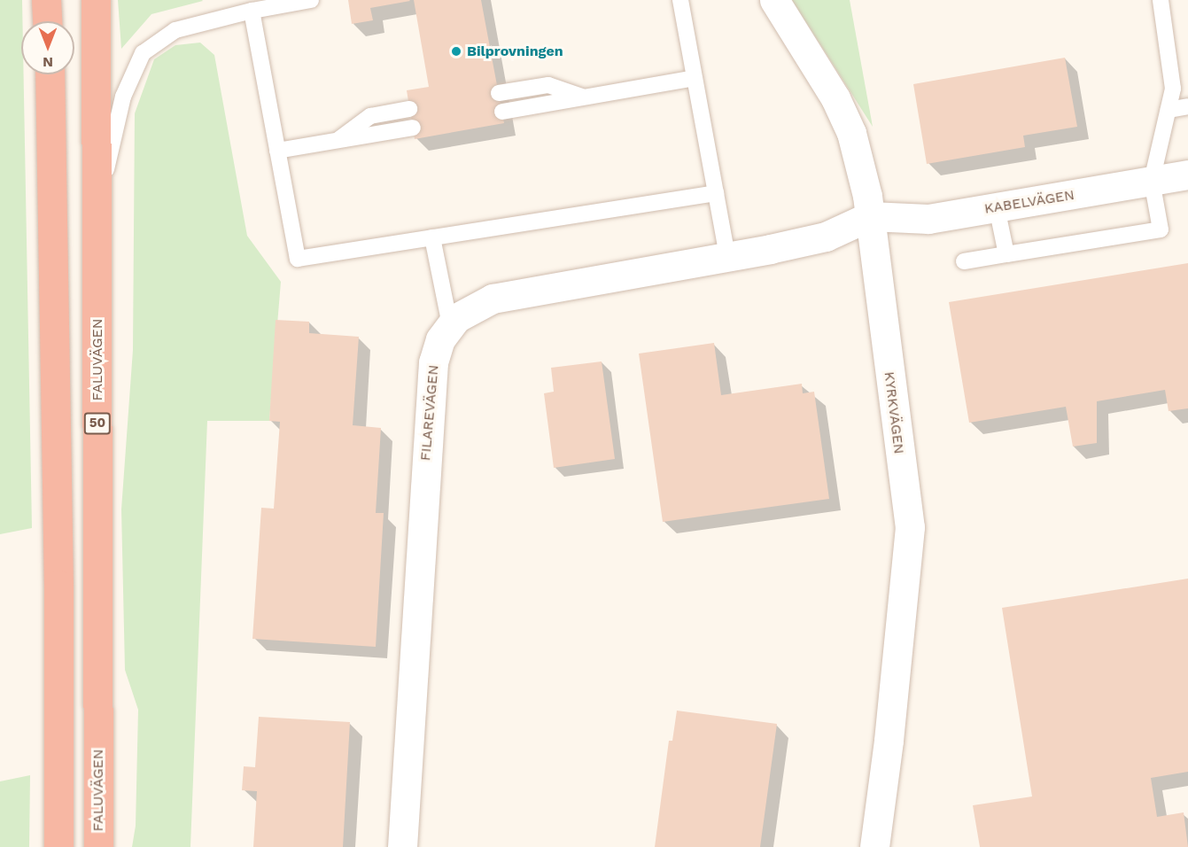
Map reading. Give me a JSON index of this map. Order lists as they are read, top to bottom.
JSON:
{
  "streets": {
    "highway": ["FALUVÄGEN", "50"],
    "street": ["KABELVÄGEN", "FILAREVÄGEN", "KYRKVÄGEN"]
  },
  "crossings": [
    ["KABELVÄGEN", "FILAREVÄGEN"],
    ["KABELVÄGEN", "KYRKVÄGEN"],
    ["FILAREVÄGEN", "KYRKVÄGEN"]
  ],
  "places": ["Bilprovningen"],
  "north": "bottom"
}
